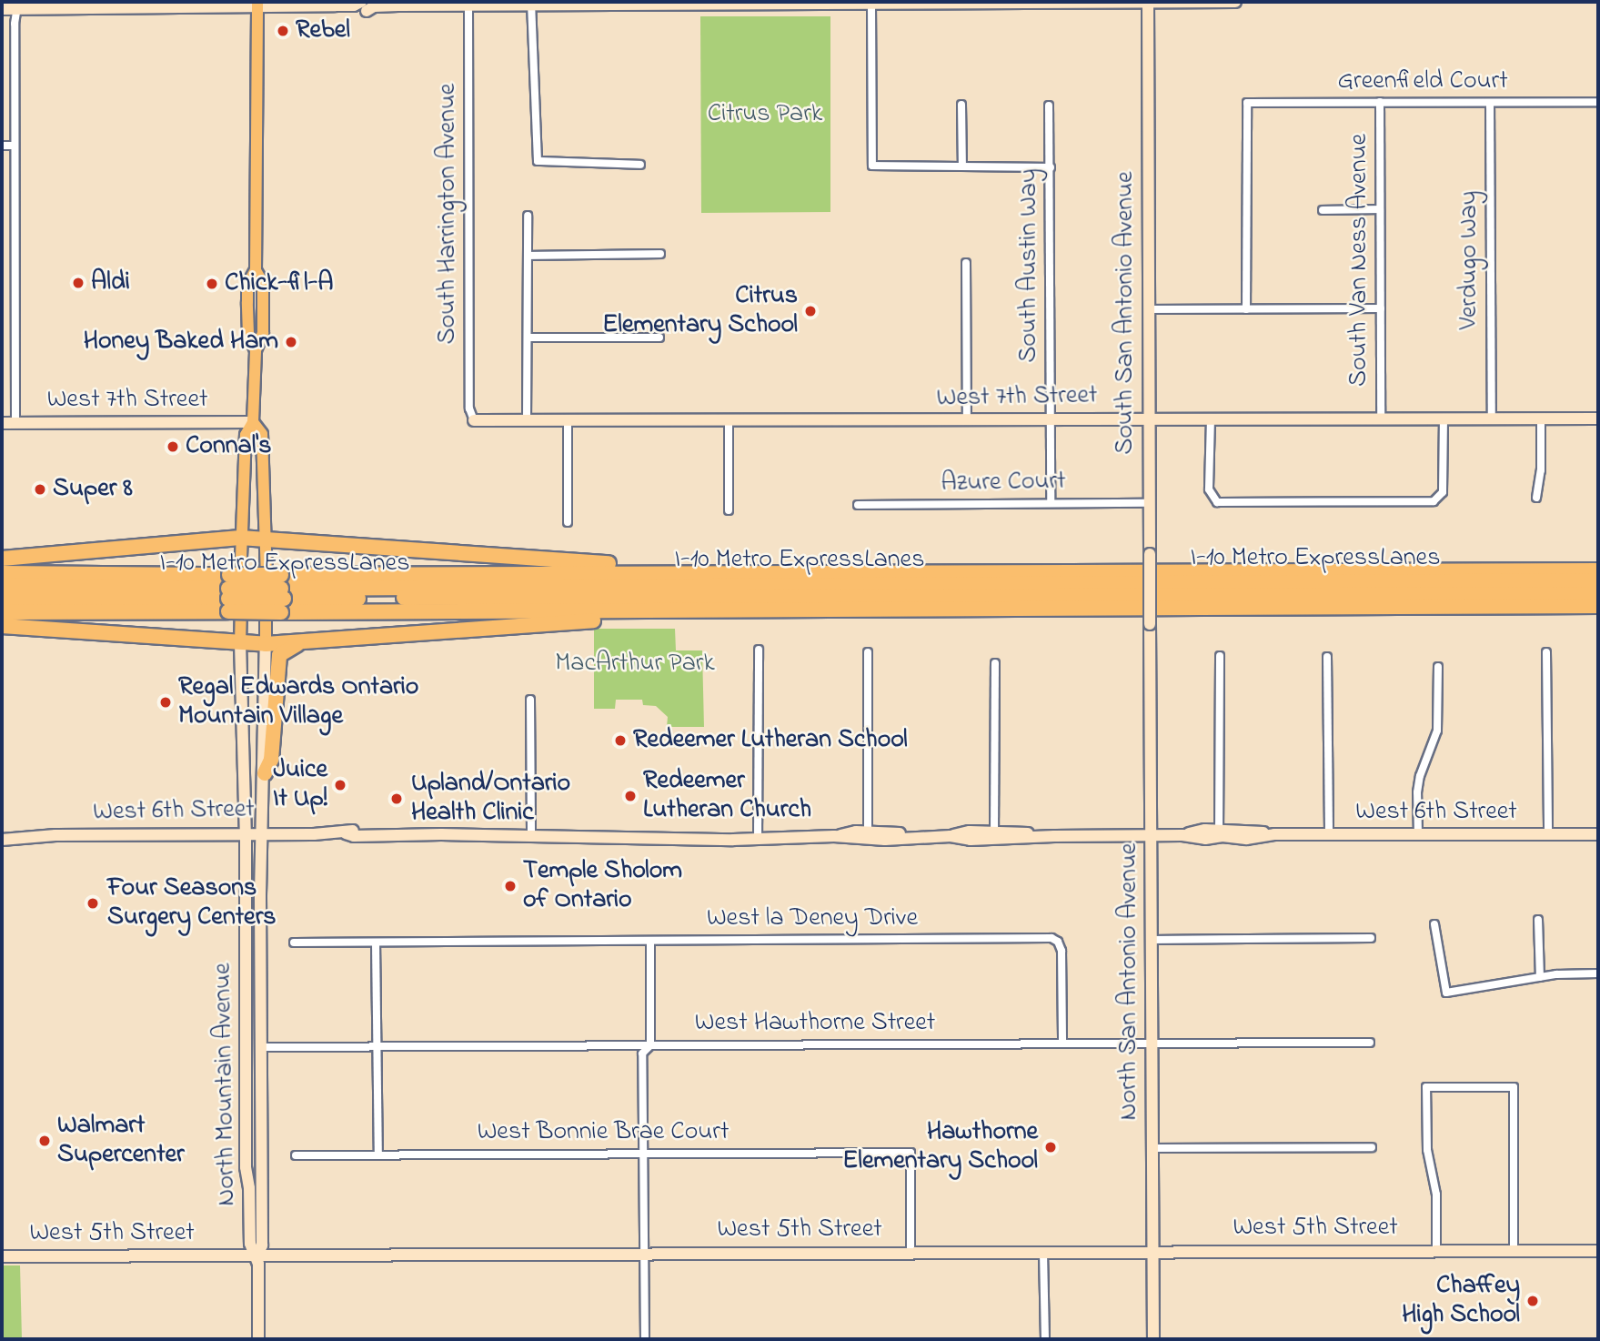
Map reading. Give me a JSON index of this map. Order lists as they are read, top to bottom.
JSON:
{
  "streets": {
    "highway": ["I-10 Metro ExpressLanes"],
    "street": [
      "Greenfield Court",
      "South Harrington Avenue",
      "South Van Ness Avenue",
      "Verdugo Way",
      "South Austin Way",
      "South San Antonio Avenue",
      "West 7th Street",
      "Azure Court",
      "West 6th Street",
      "West la Deney Drive",
      "North San Antonio Avenue",
      "West Hawthorne Street",
      "North Mountain Avenue",
      "West Bonnie Brae Court",
      "West 5th Street"
    ]
  },
  "crossings": [
    ["Greenfield Court", "South Van Ness Avenue"],
    ["Greenfield Court", "Verdugo Way"],
    ["South Harrington Avenue", "West 7th Street"],
    ["South Van Ness Avenue", "West 7th Street"],
    ["Verdugo Way", "West 7th Street"],
    ["South Austin Way", "West 7th Street"],
    ["South Austin Way", "Azure Court"],
    ["South San Antonio Avenue", "West 7th Street"],
    ["South San Antonio Avenue", "Azure Court"],
    ["South San Antonio Avenue", "North San Antonio Avenue"],
    ["West 6th Street", "North San Antonio Avenue"],
    ["West 6th Street", "North Mountain Avenue"],
    ["West la Deney Drive", "West Hawthorne Street"],
    ["North San Antonio Avenue", "West Hawthorne Street"],
    ["North San Antonio Avenue", "West 5th Street"],
    ["West Hawthorne Street", "North Mountain Avenue"],
    ["North Mountain Avenue", "West 5th Street"],
    ["West Bonnie Brae Court", "West 5th Street"]
  ],
  "parks": ["Citrus Park", "MacArthur Park"],
  "places": [
    "Rebel",
    "Aldi",
    "Chick-fil-A",
    "Citrus Elementary School",
    "Honey Baked Ham",
    "Connal's",
    "Super 8",
    "Regal Edwards Ontario Mountain Village",
    "Redeemer Lutheran School",
    "Juice It Up!",
    "Redeemer Lutheran Church",
    "Upland/Ontario Health Clinic",
    "Temple Sholom of Ontario",
    "Four Seasons Surgery Centers",
    "Walmart Supercenter",
    "Hawthorne Elementary School",
    "Chaffey High School"
  ]
}
